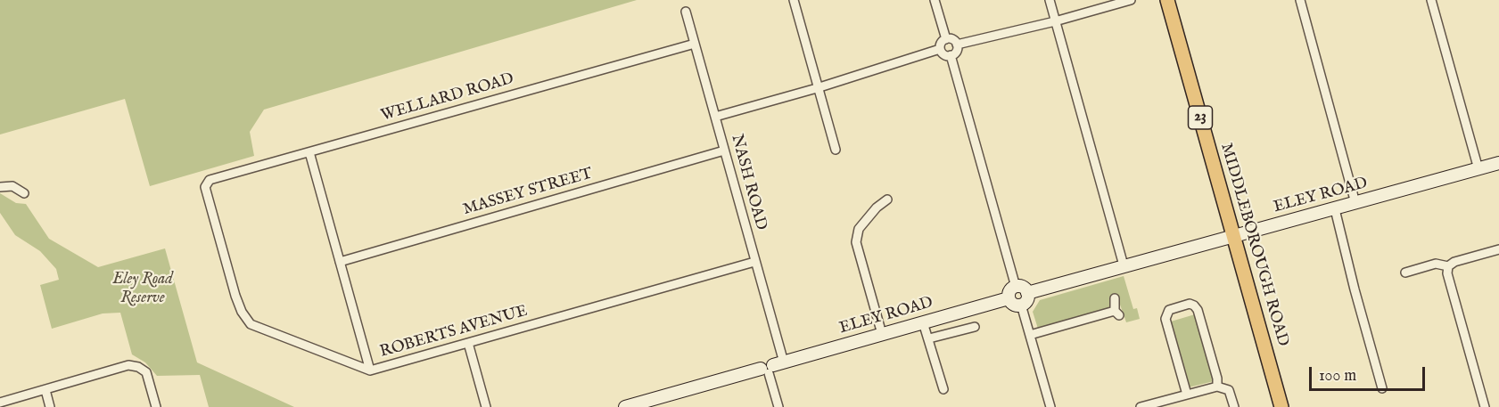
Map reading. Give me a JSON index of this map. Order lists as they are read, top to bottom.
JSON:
{
  "streets": {
    "main road": ["23", "ELEY ROAD", "MIDDLEBOROUGH ROAD"],
    "street": [
      "WELLARD ROAD",
      "NASH ROAD",
      "MASSEY STREET",
      "ROBERTS AVENUE"
    ]
  },
  "crossings": [
    ["WELLARD ROAD", "NASH ROAD"],
    ["WELLARD ROAD", "ROBERTS AVENUE"],
    ["NASH ROAD", "MASSEY STREET"],
    ["NASH ROAD", "ELEY ROAD"],
    ["NASH ROAD", "ROBERTS AVENUE"],
    ["ELEY ROAD", "MIDDLEBOROUGH ROAD"]
  ],
  "parks": ["Eley Road Reserve"],
  "scale_bar": "100 m"
}
